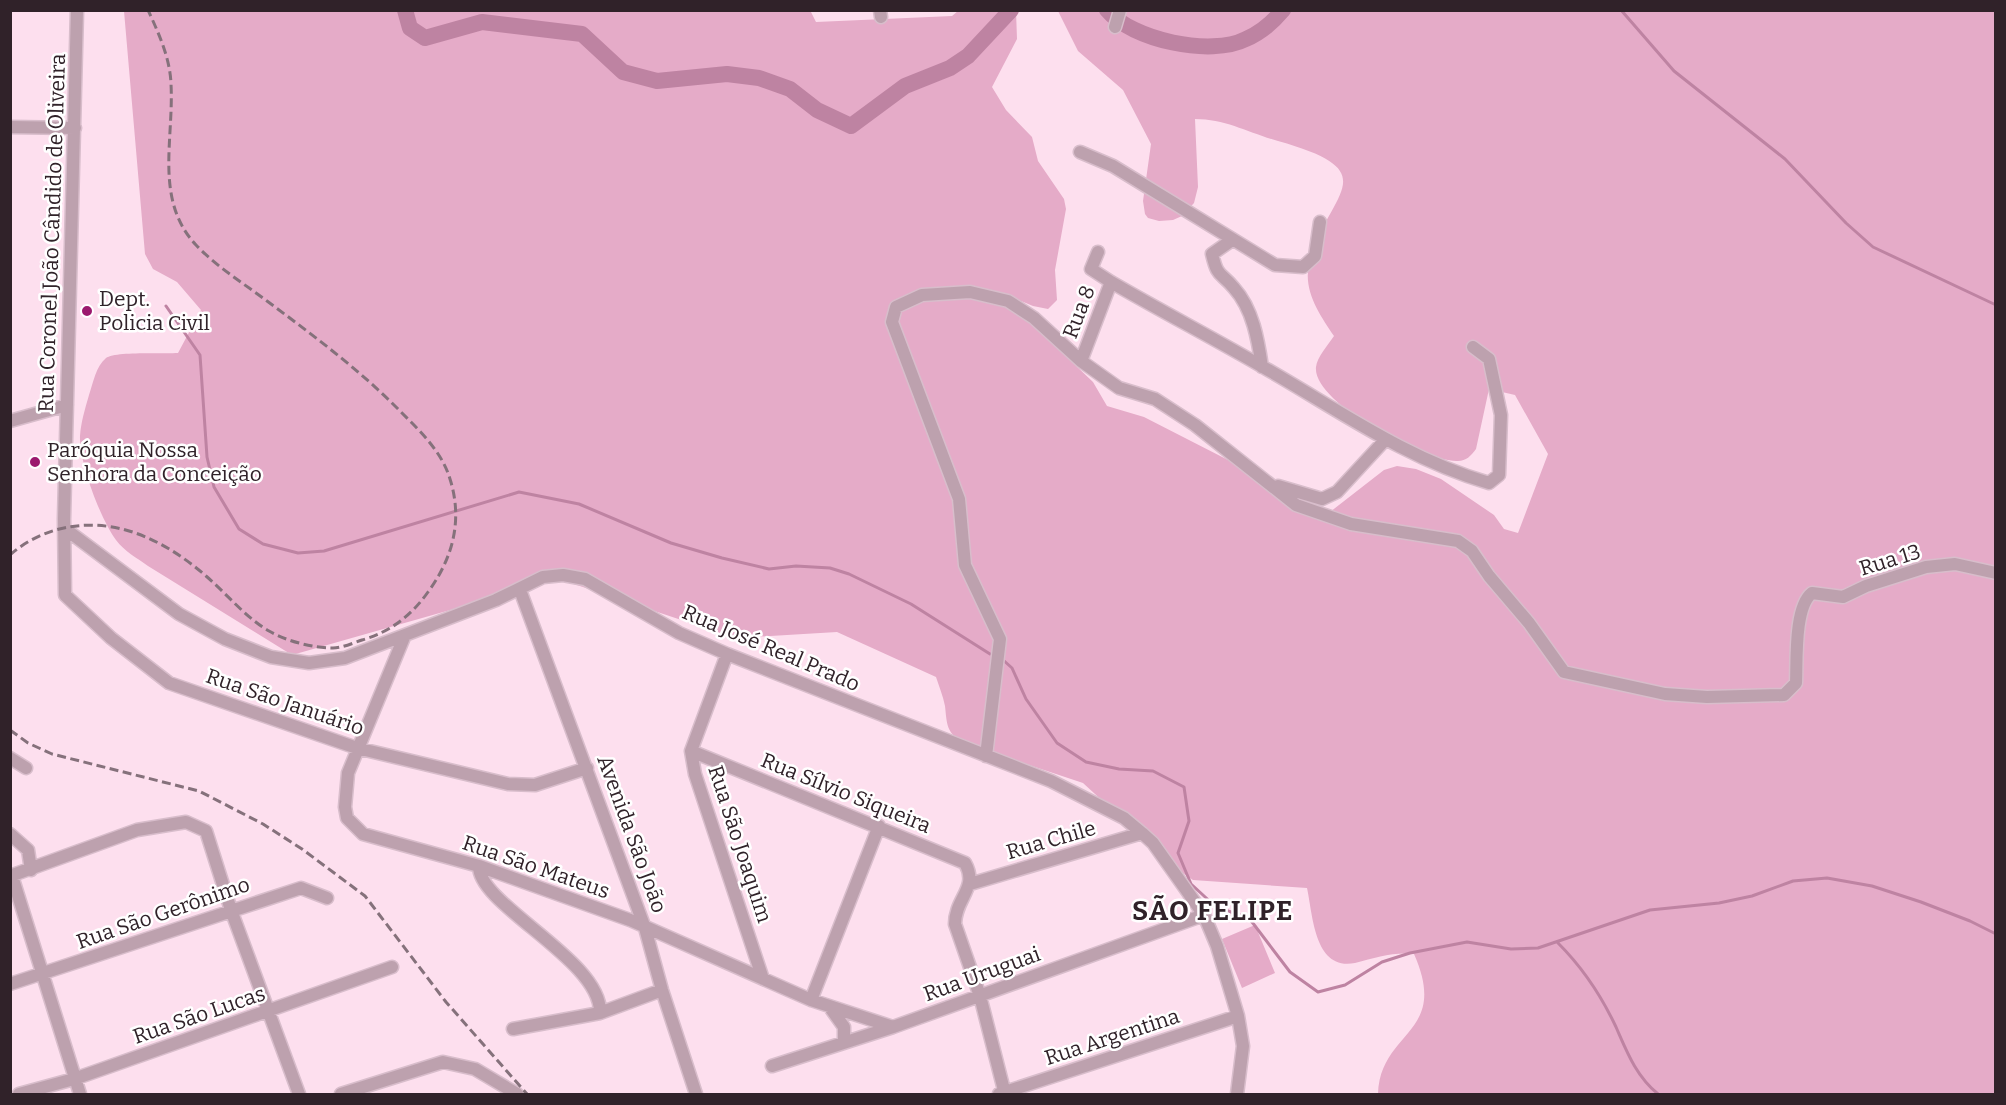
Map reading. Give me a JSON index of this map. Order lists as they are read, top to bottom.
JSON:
{
  "streets": {
    "street": [
      "Rua Coronel João Cândido de Oliveira",
      "Rua 8",
      "Rua 13",
      "Rua José Real Prado",
      "Rua São Januário",
      "Rua Sílvio Siqueira",
      "Avenida São João",
      "Rua Chile",
      "Rua São Joaquim",
      "Rua São Mateus",
      "Rua São Gerônimo",
      "Rua Uruguai",
      "Rua São Lucas",
      "Rua Argentina"
    ]
  },
  "crossings": [
    ["Rua Coronel João Cândido de Oliveira", "Rua José Real Prado"],
    ["Rua Coronel João Cândido de Oliveira", "Rua São Januário"],
    ["Rua José Real Prado", "Rua São Januário"],
    ["Rua José Real Prado", "Avenida São João"],
    ["Rua José Real Prado", "Rua Chile"],
    ["Rua José Real Prado", "Rua São Joaquim"],
    ["Rua José Real Prado", "Rua São Mateus"],
    ["Rua José Real Prado", "Rua Uruguai"],
    ["Rua José Real Prado", "Rua Argentina"],
    ["Rua São Januário", "Avenida São João"],
    ["Rua São Januário", "Rua São Mateus"],
    ["Rua Sílvio Siqueira", "Rua Chile"],
    ["Rua Sílvio Siqueira", "Rua São Joaquim"],
    ["Avenida São João", "Rua São Mateus"],
    ["Rua São Joaquim", "Rua São Mateus"],
    ["Rua São Mateus", "Rua Uruguai"]
  ],
  "districts": ["SÃO FELIPE"],
  "places": ["Dept. Policia Civil", "Paróquia Nossa Senhora da Conceição"]
}
